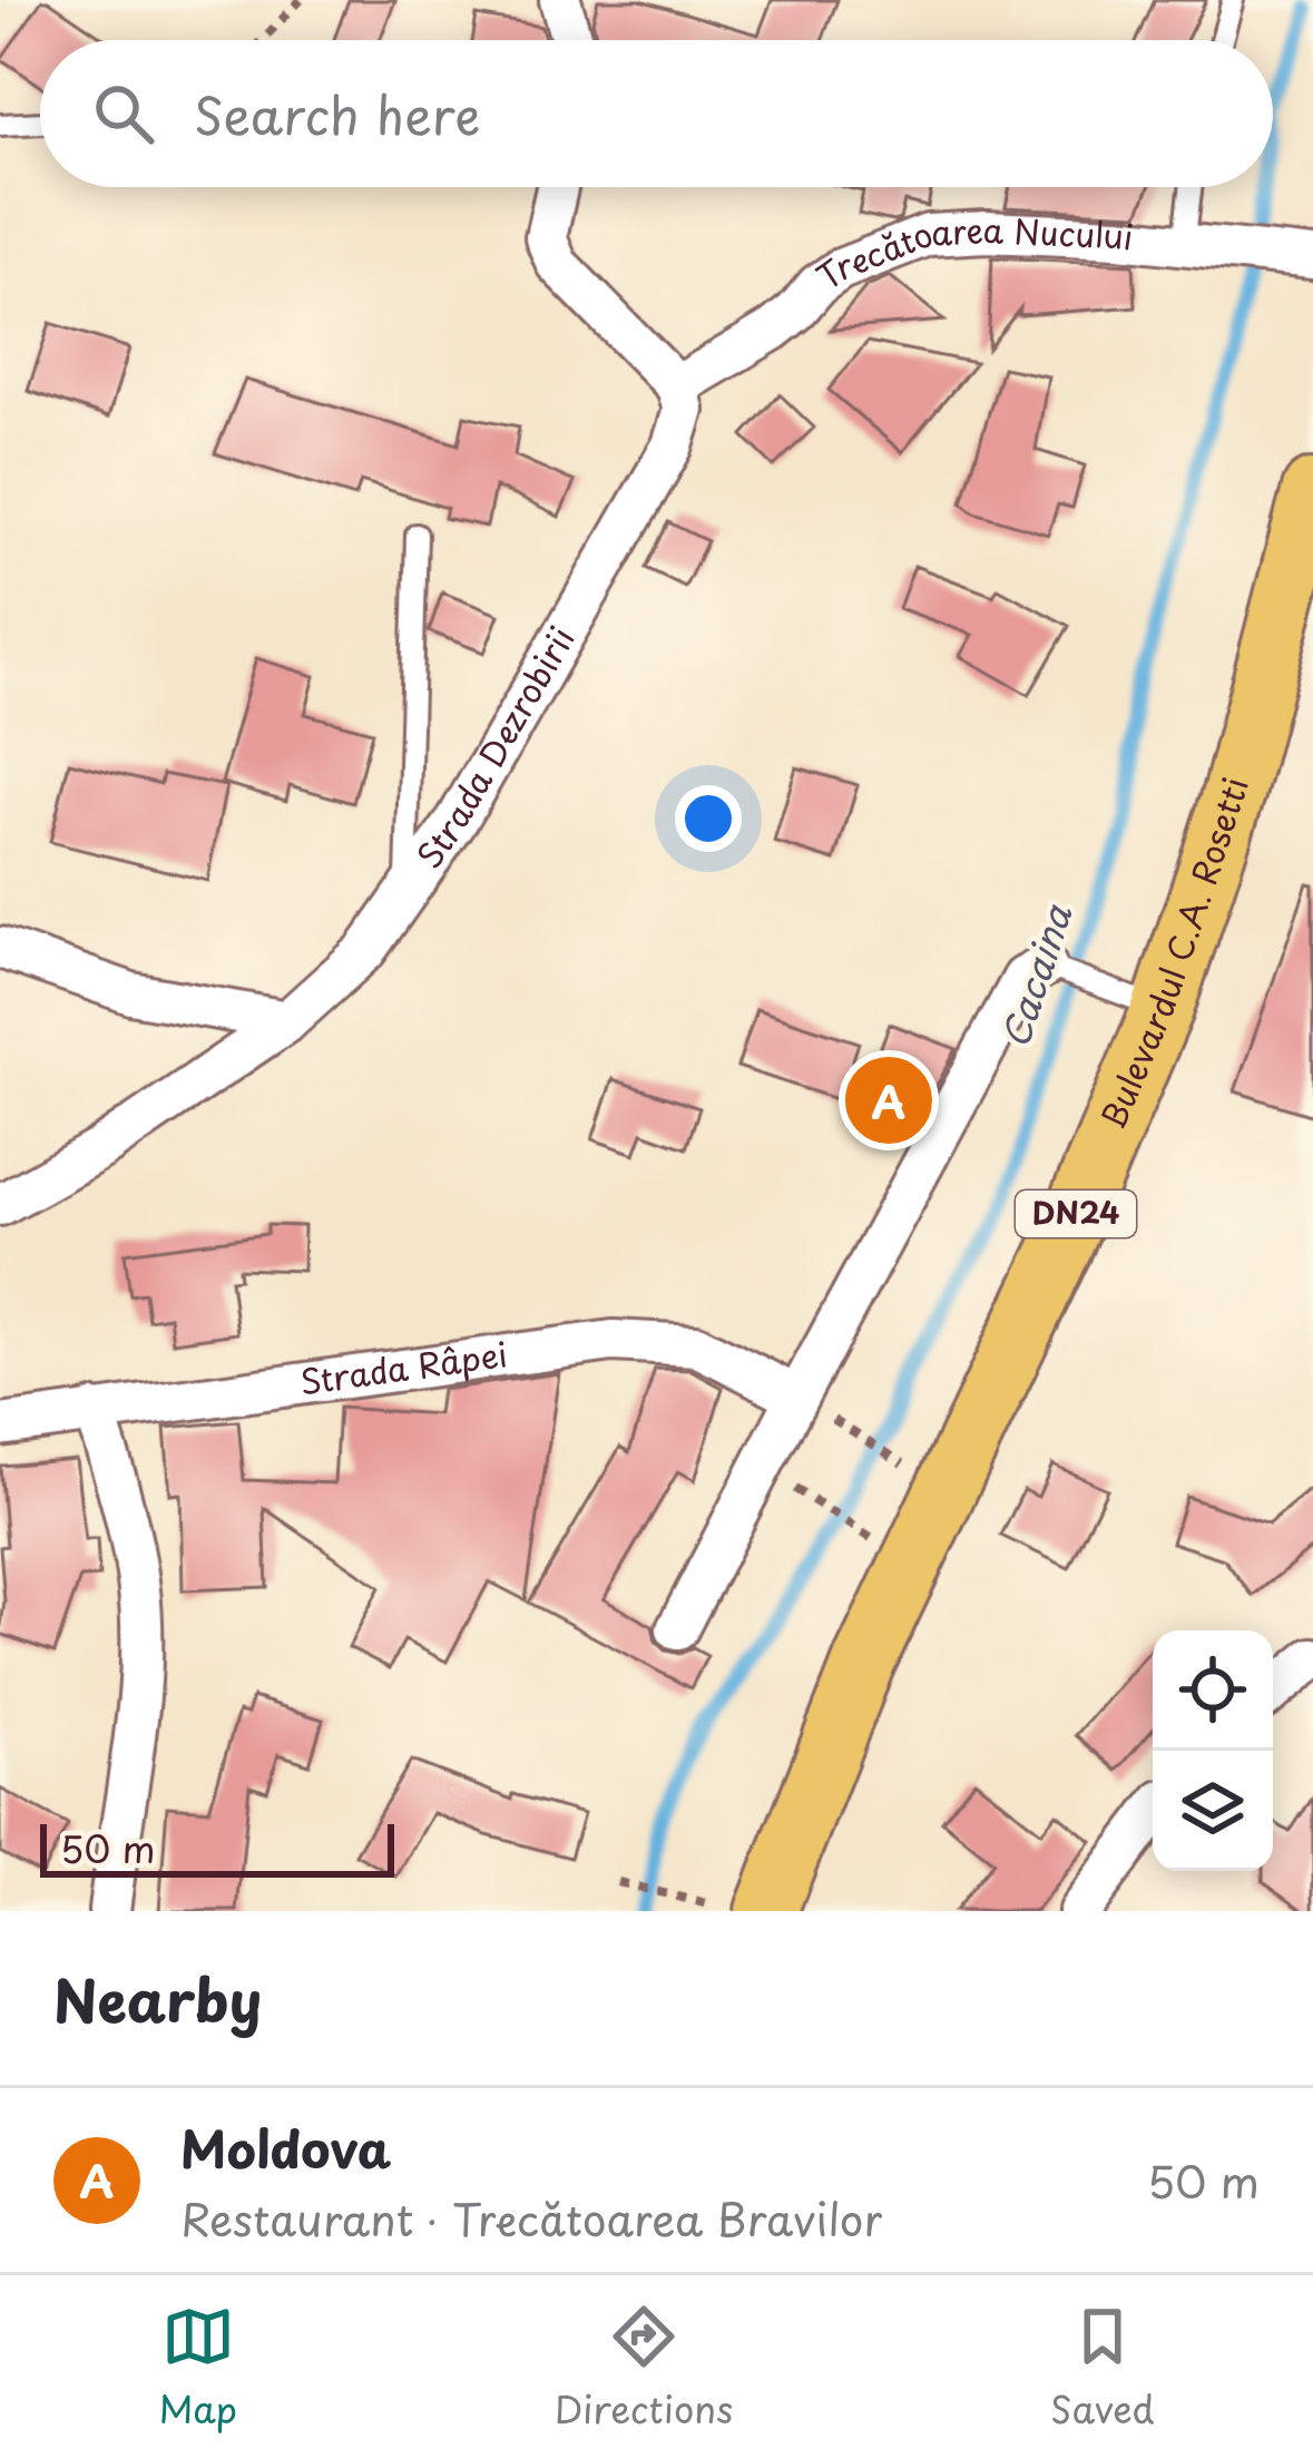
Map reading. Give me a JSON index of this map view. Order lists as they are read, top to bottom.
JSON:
{
  "streets": {
    "main road": ["Bulevardul C.A. Rosetti", "DN24"],
    "street": ["Trecătoarea Nucului", "Strada Dezrobirii", "Strada Râpei"]
  },
  "crossings": [
    ["Trecătoarea Nucului", "Strada Dezrobirii"]
  ],
  "water": ["Cacaina"],
  "scale_bar": "50 m",
  "page": {
    "search": "Search here",
    "pins": "A",
    "scale": "50 m",
    "heading": "Nearby",
    "list": [
      {
        "mark": "A",
        "name": "Moldova",
        "note": "Restaurant · Trecătoarea Bravilor",
        "value": "50 m"
      }
    ],
    "nav": ["Map", "Directions", "Saved"]
  }
}
